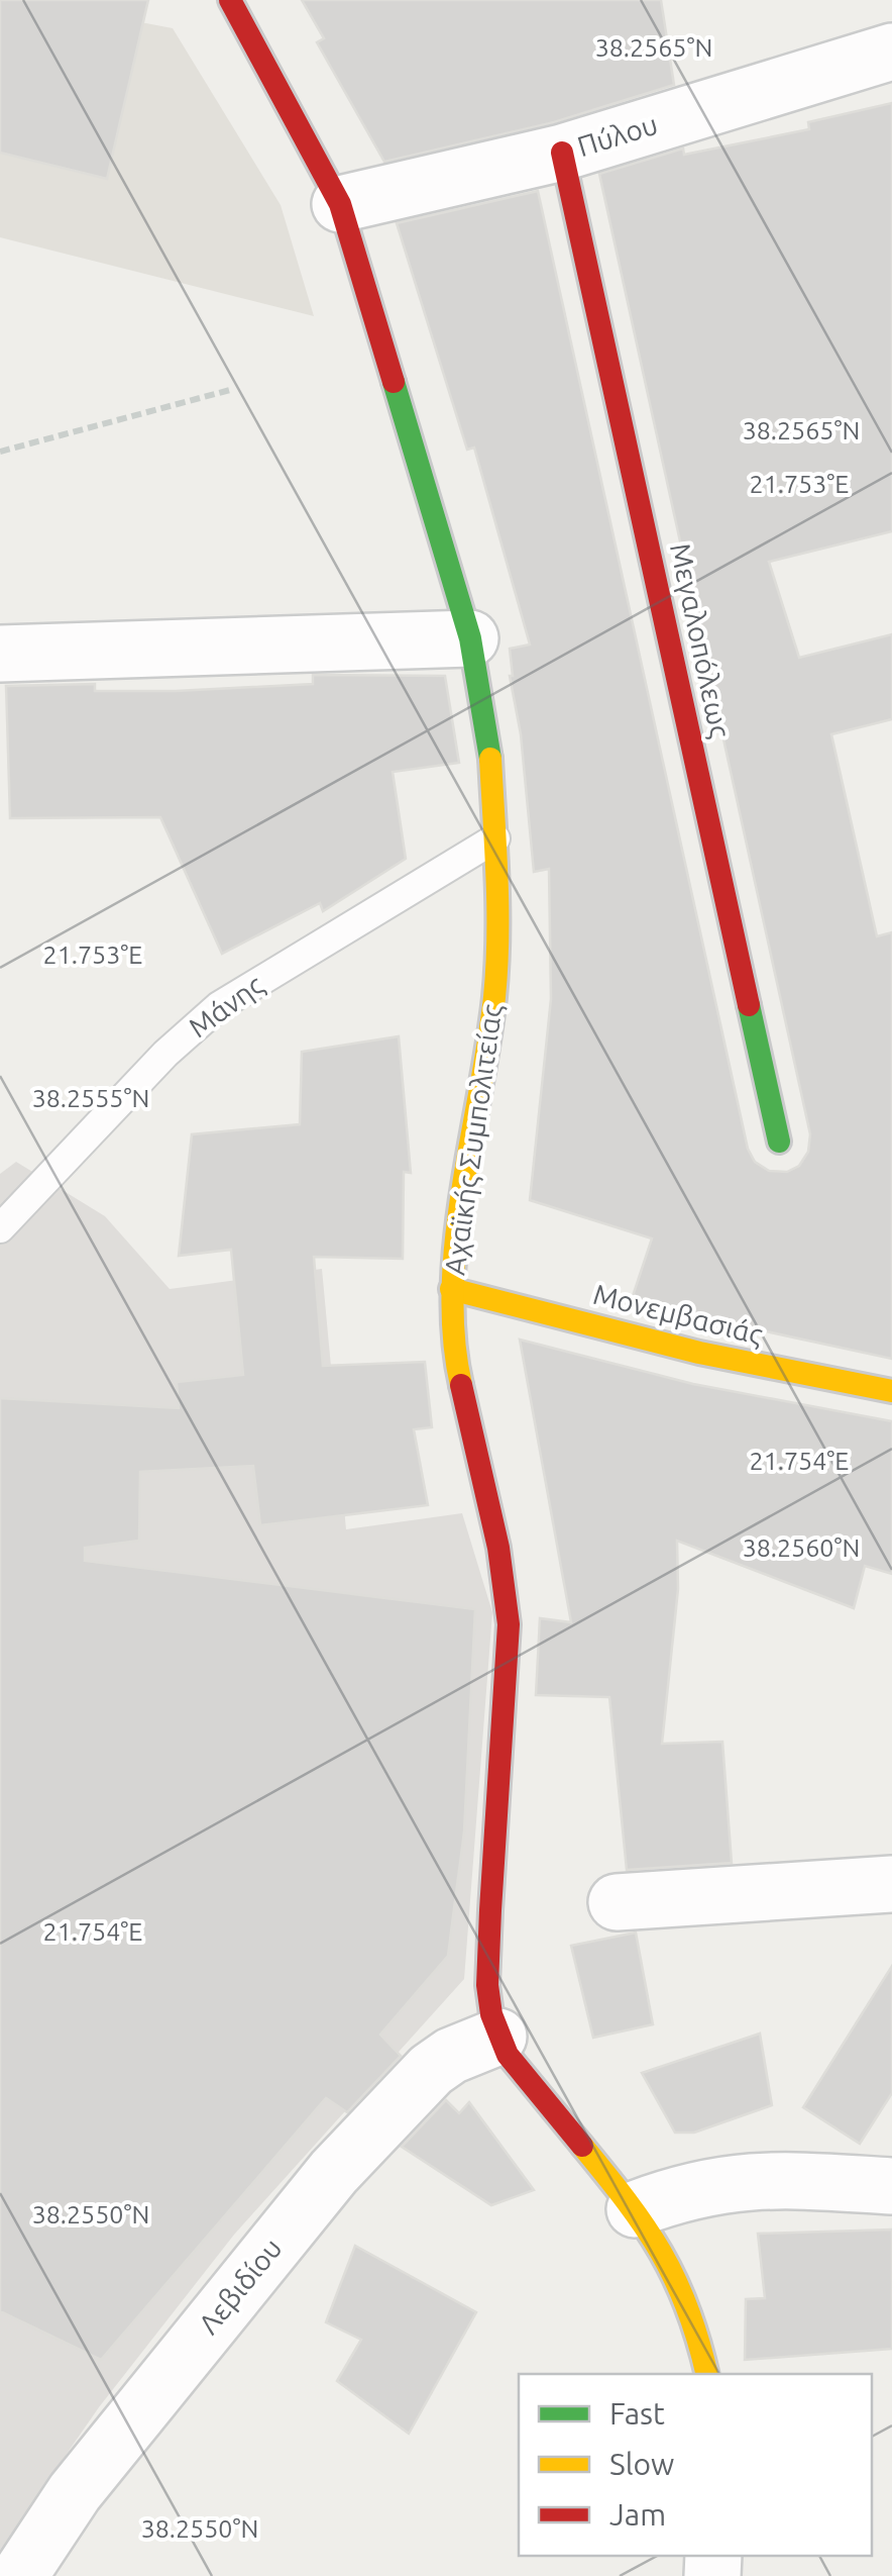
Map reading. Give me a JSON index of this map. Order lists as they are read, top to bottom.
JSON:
{
  "streets": {
    "street": [
      "Πύλου",
      "Μεγαλοπόλεως",
      "Αχαϊκής Συμπολιτείας",
      "Μονεμβασιάς",
      "Λεβιδίου"
    ],
    "lane": ["Μάνης"]
  },
  "crossings": [
    ["Πύλου", "Μεγαλοπόλεως"],
    ["Πύλου", "Αχαϊκής Συμπολιτείας"],
    ["Μάνης", "Αχαϊκής Συμπολιτείας"],
    ["Αχαϊκής Συμπολιτείας", "Μονεμβασιάς"],
    ["Αχαϊκής Συμπολιτείας", "Λεβιδίου"]
  ],
  "legend": ["Fast", "Slow", "Jam"],
  "coordinates": [
    "38.2565°N",
    "21.753°E",
    "38.2555°N",
    "21.754°E",
    "38.2560°N",
    "38.2550°N"
  ]
}
